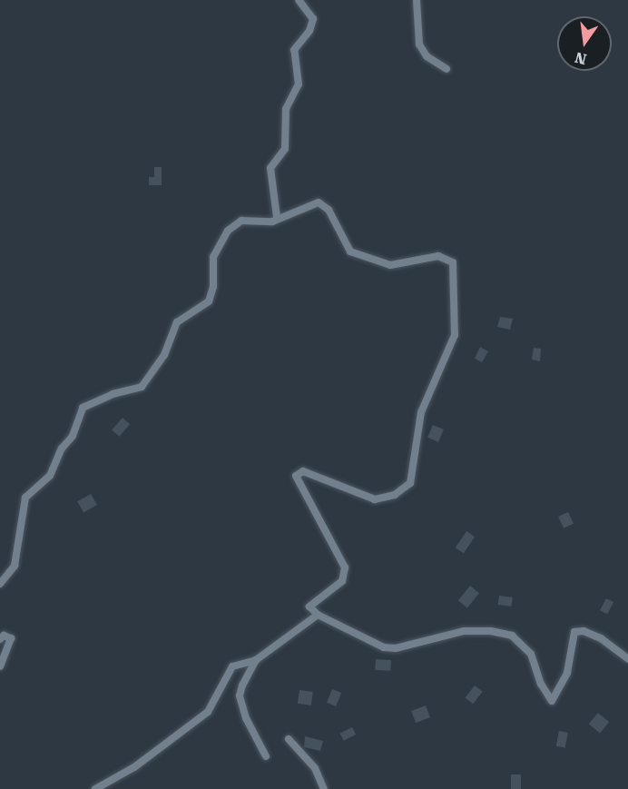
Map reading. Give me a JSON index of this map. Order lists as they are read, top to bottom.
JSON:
{
  "north": "bottom"
}
